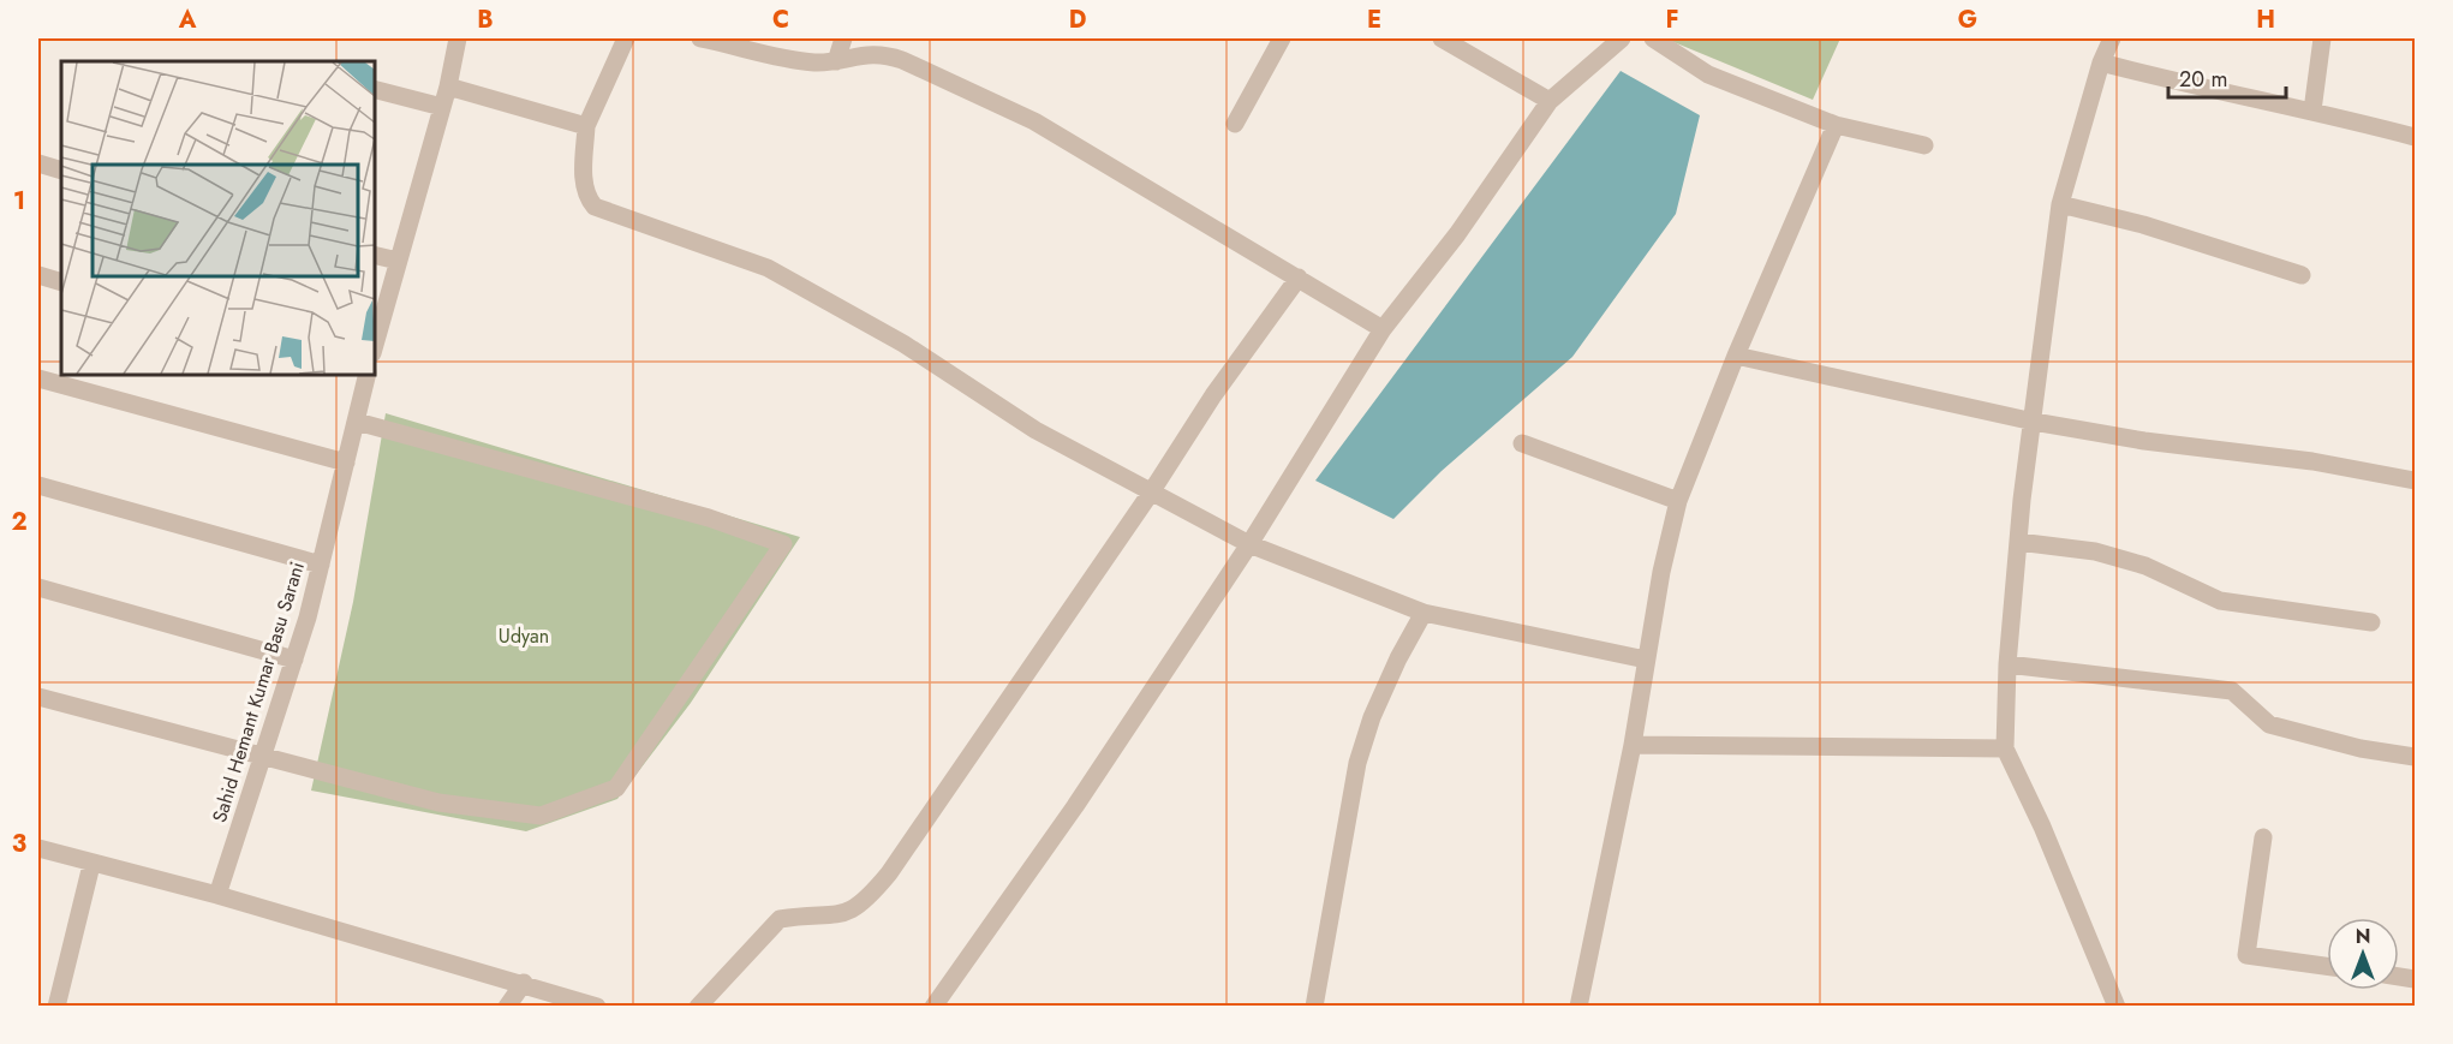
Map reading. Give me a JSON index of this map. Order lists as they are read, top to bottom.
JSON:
{
  "streets": {
    "street": ["Sahid Hemant Kumar Basu Sarani"]
  },
  "parks": ["Udyan"],
  "scale_bar": "20 m",
  "north": "top",
  "grid": {
    "columns": [
      "A",
      "B",
      "C",
      "D",
      "E",
      "F",
      "G",
      "H"
    ],
    "rows": ["1", "2", "3"]
  }
}
